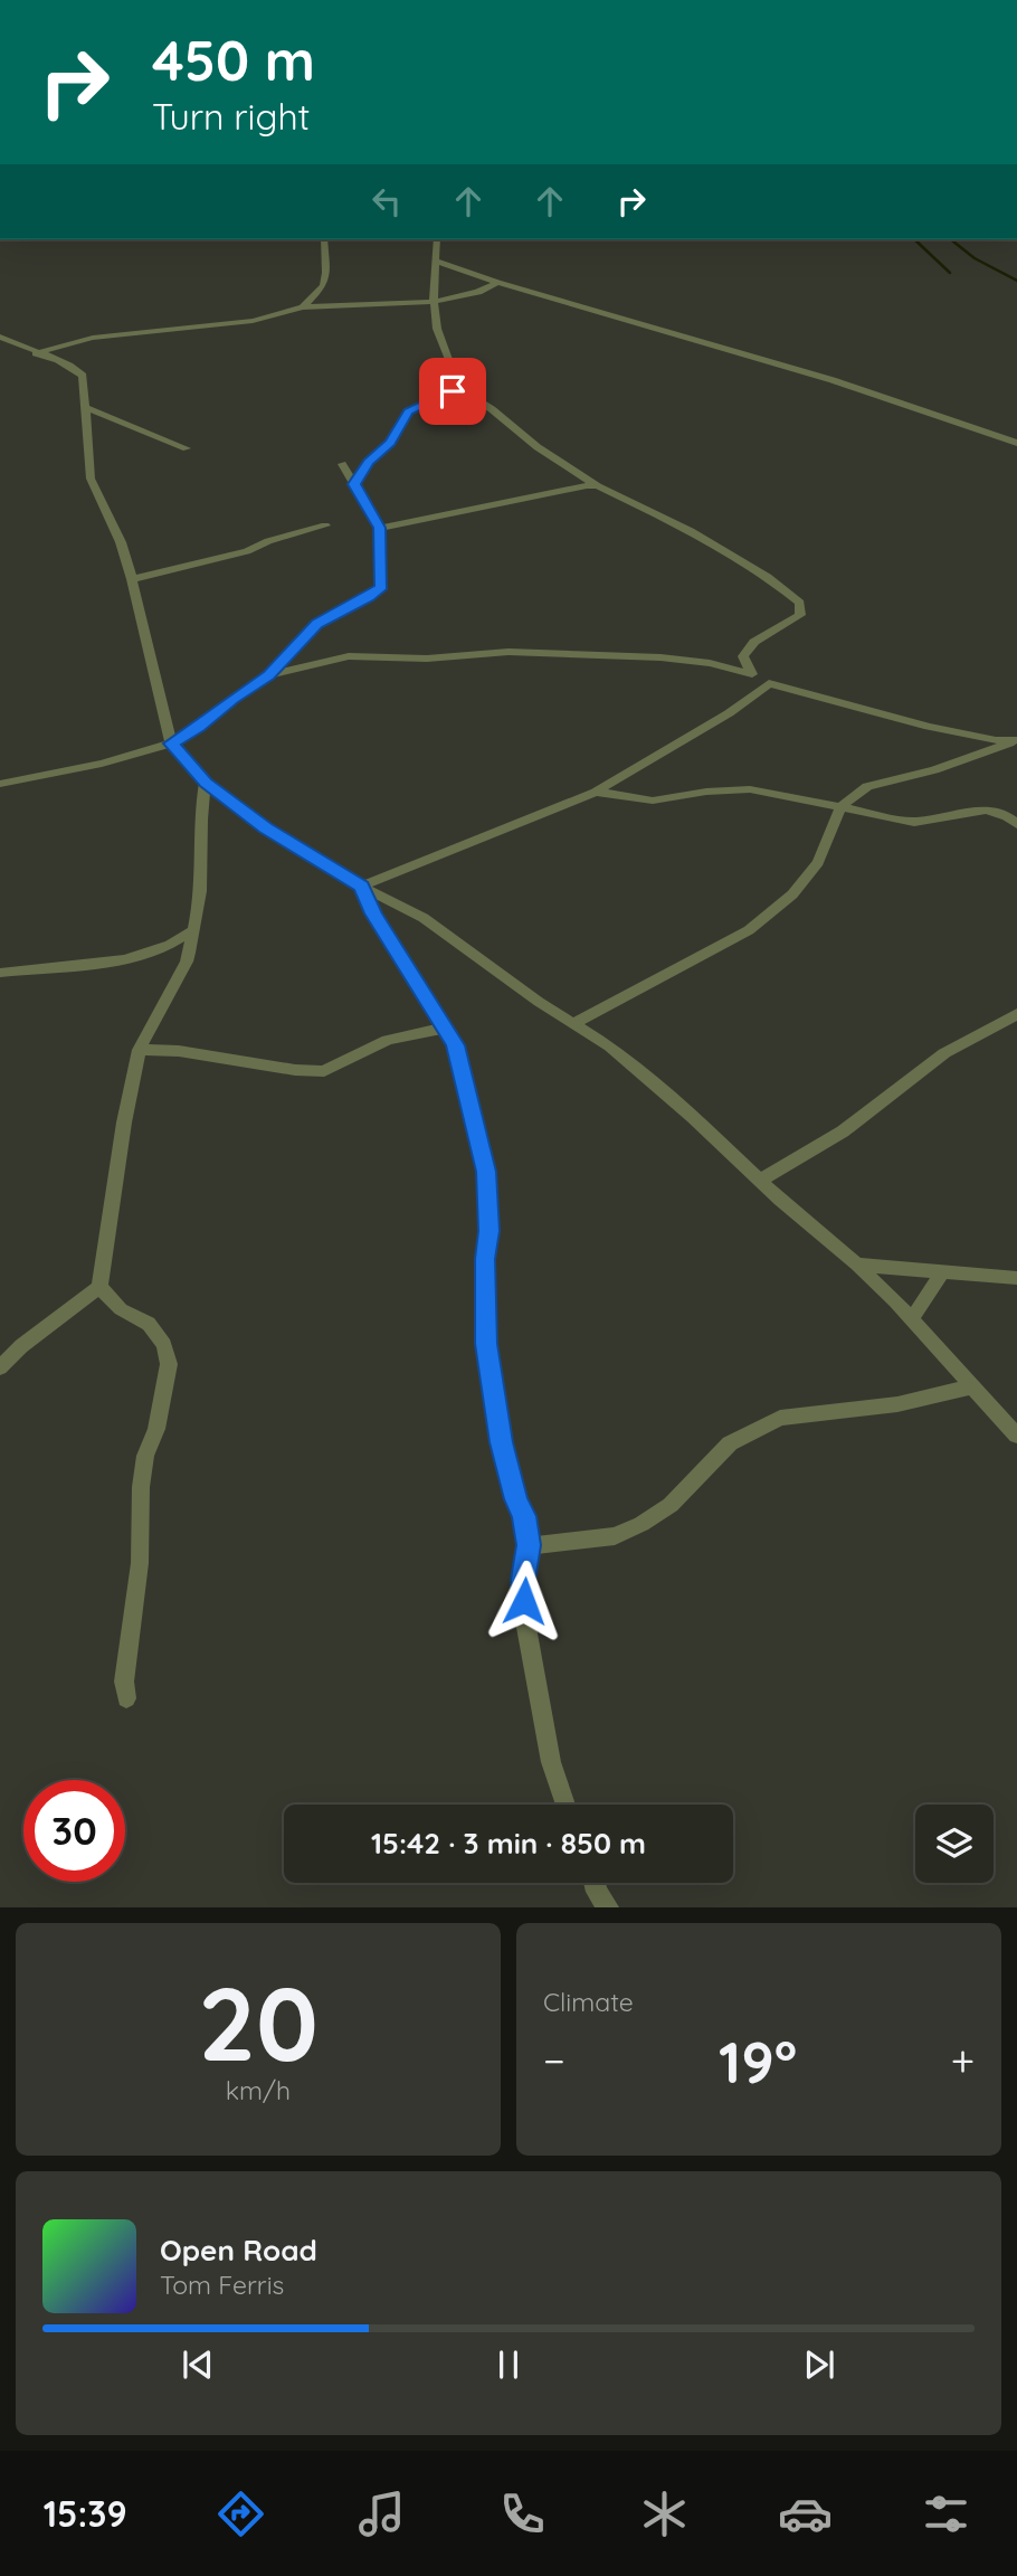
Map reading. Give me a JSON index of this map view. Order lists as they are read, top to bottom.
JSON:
{
  "page": {
    "turn": ["450 m", "Turn right"],
    "limit": "30",
    "trip": "15:42 · 3 min · 850 m",
    "tile": [
      ["20", "km/h"],
      "Climate"
    ],
    "heat": ["−", "19°", "+"],
    "song": ["Open Road", "Tom Ferris"],
    "tabs": "15:39"
  }
}
